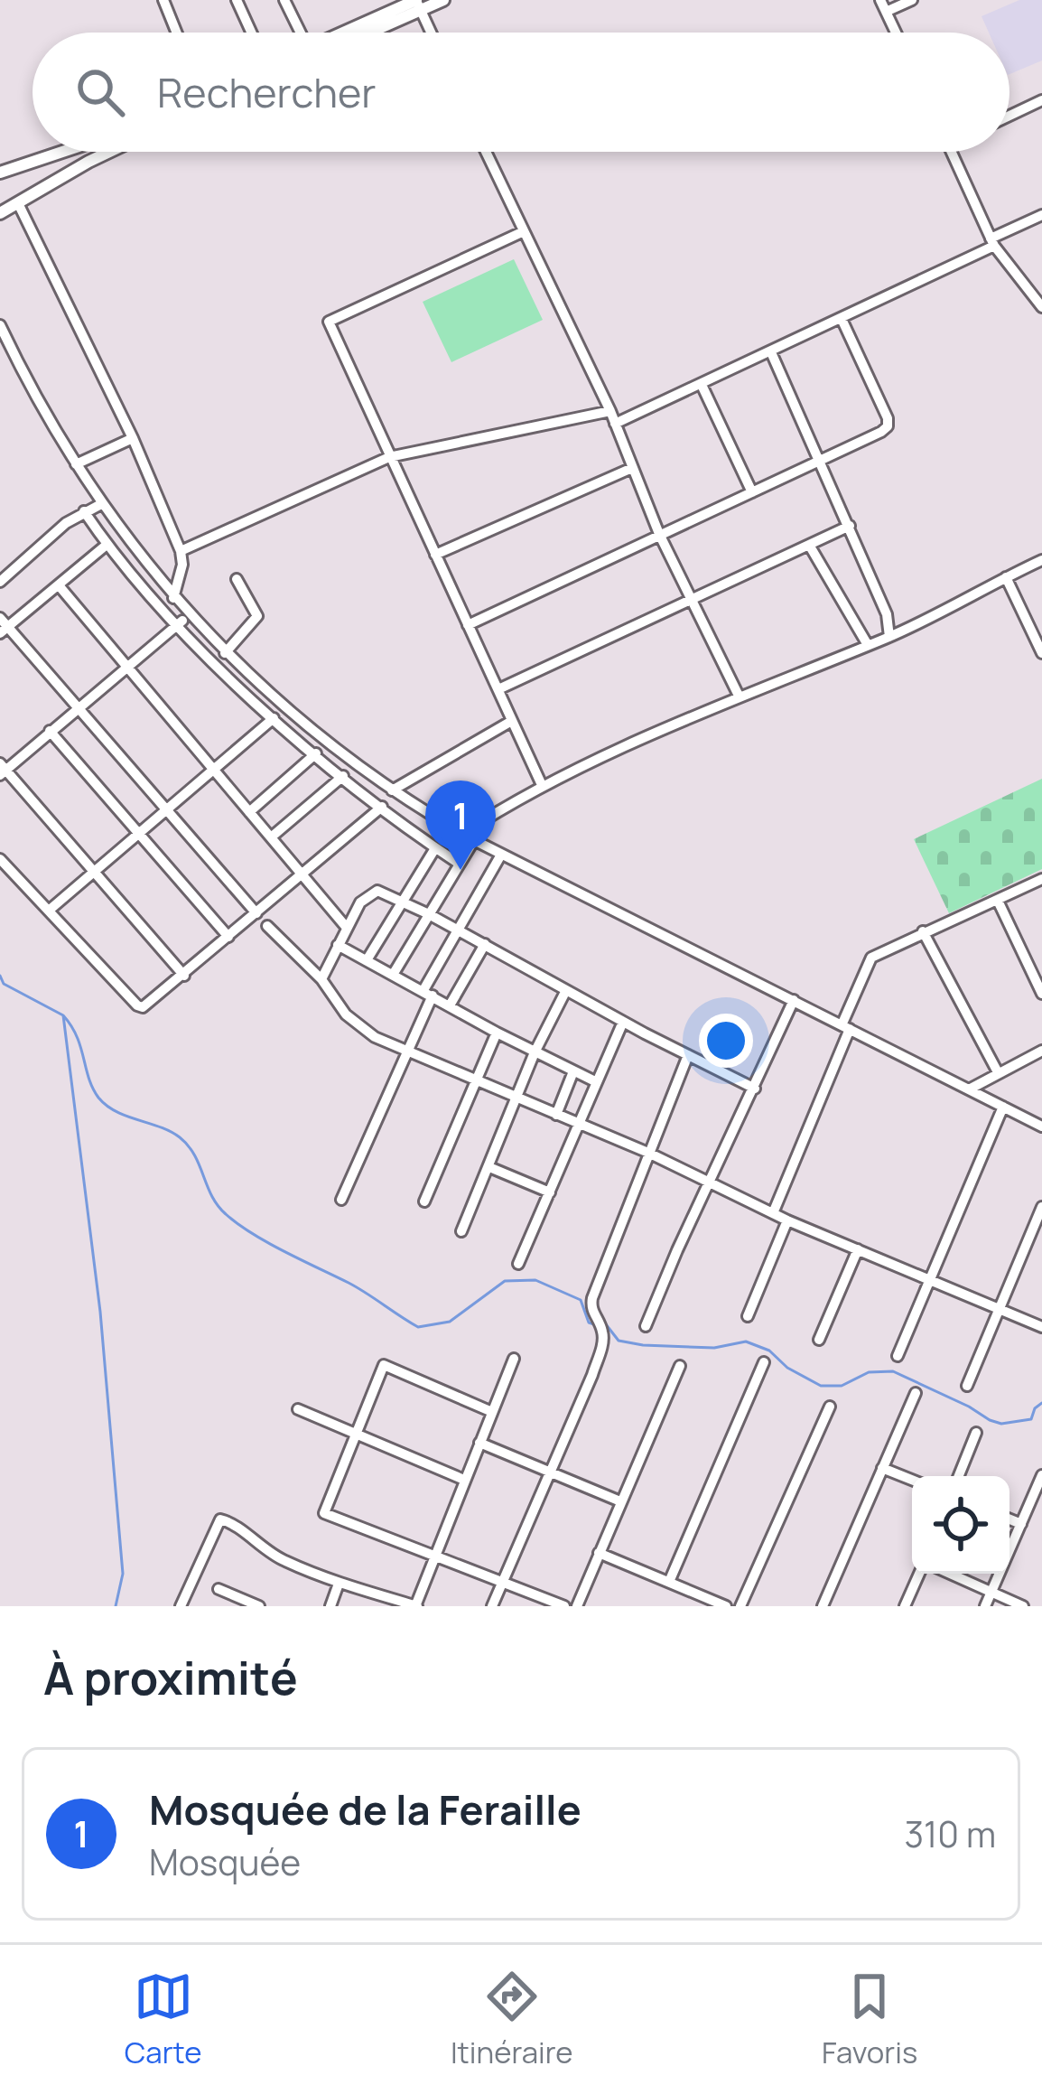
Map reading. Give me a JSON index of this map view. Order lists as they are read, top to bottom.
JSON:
{
  "page": {
    "search": "Rechercher",
    "pins": "1",
    "heading": "À proximité",
    "list": [
      {
        "mark": "1",
        "name": "Mosquée de la Feraille",
        "note": "Mosquée",
        "value": "310 m"
      }
    ],
    "nav": ["Carte", "Itinéraire", "Favoris"]
  }
}
